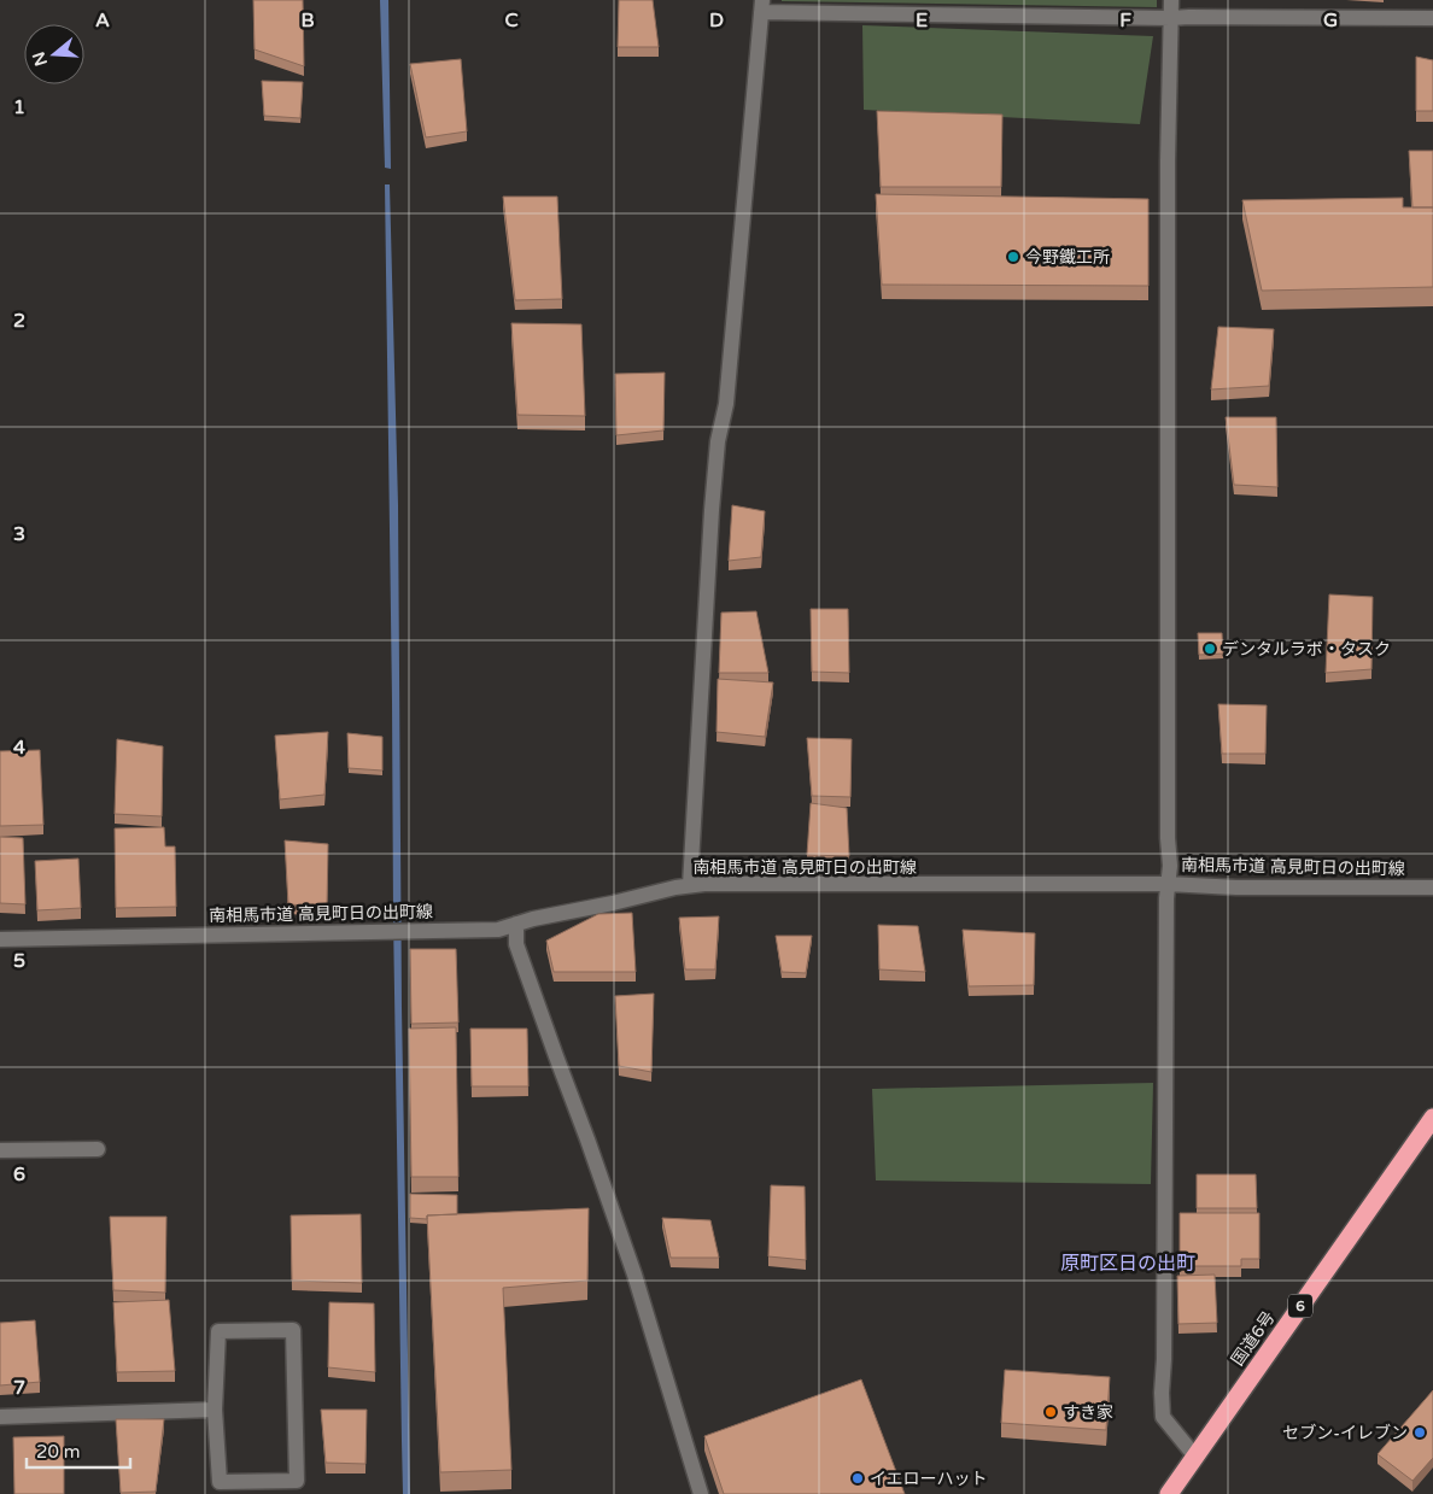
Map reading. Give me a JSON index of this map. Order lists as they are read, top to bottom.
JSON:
{
  "streets": {
    "highway": ["6", "国道6号"],
    "street": ["南相馬市道 高見町日の出町線"]
  },
  "districts": ["原町区日の出町"],
  "places": [
    "今野鐵工所",
    "デンタルラボ・タスク",
    "すき家",
    "セブン-イレブン",
    "イエローハット"
  ],
  "scale_bar": "20 m",
  "north": "left",
  "grid": {
    "columns": [
      "A",
      "B",
      "C",
      "D",
      "E",
      "F",
      "G"
    ],
    "rows": [
      "1",
      "2",
      "3",
      "4",
      "5",
      "6",
      "7"
    ]
  }
}
